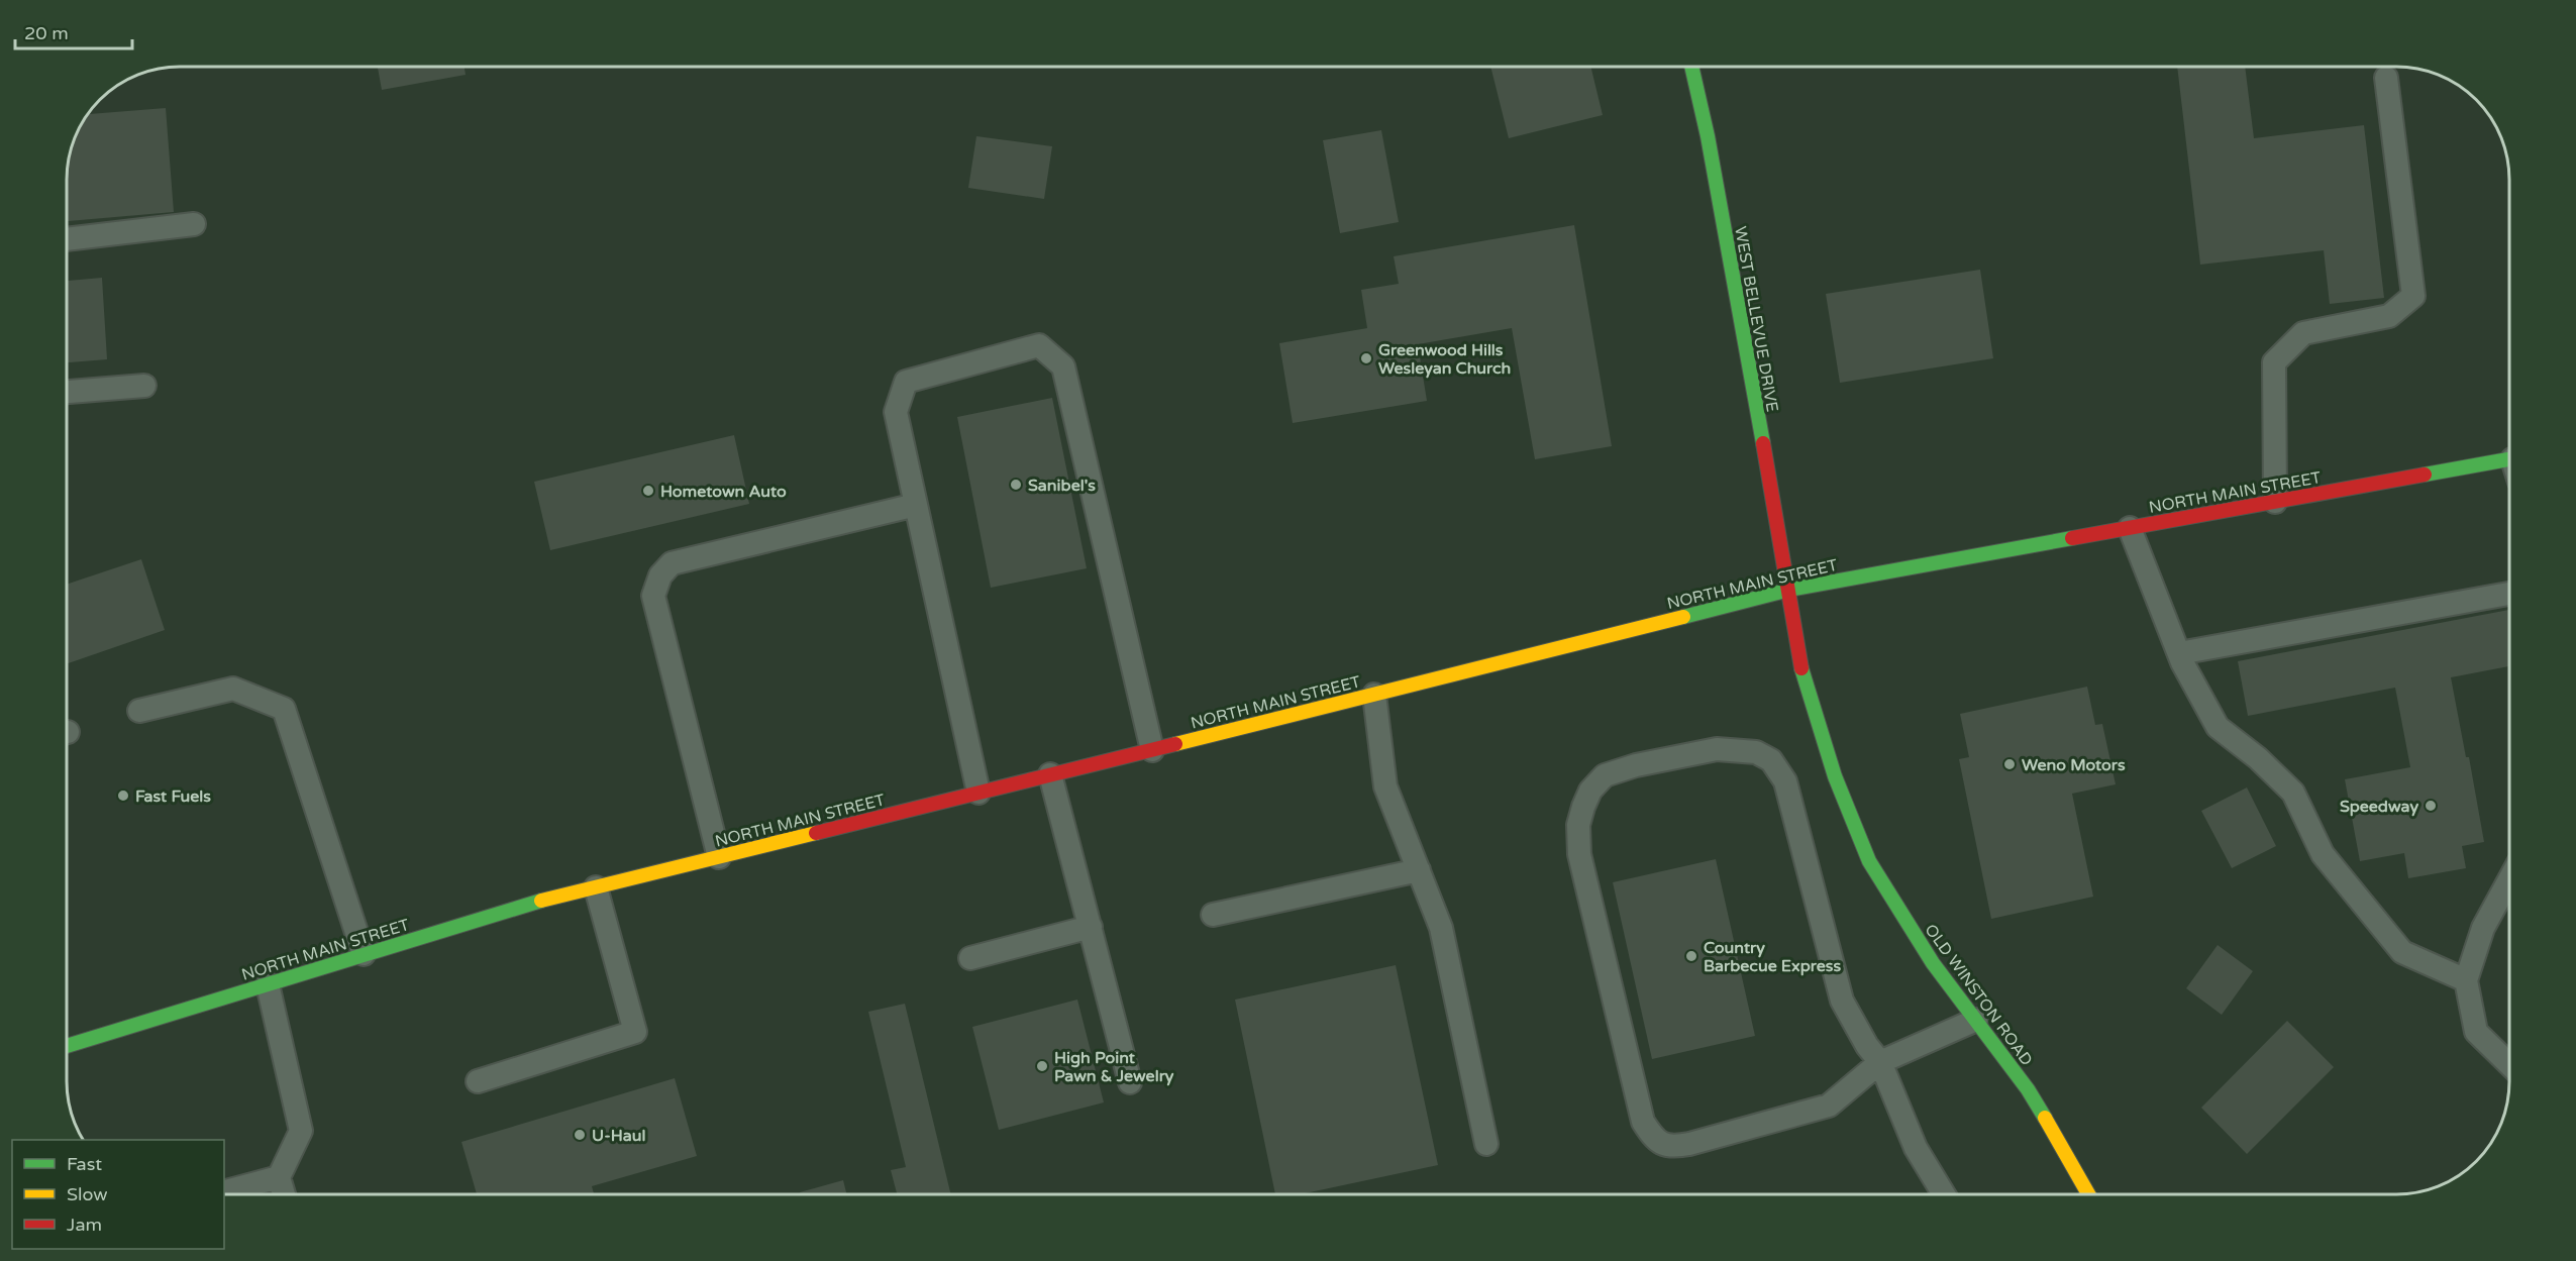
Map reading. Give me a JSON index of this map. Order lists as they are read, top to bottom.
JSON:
{
  "streets": {
    "main road": ["WEST BELLEVUE DRIVE", "NORTH MAIN STREET", "OLD WINSTON ROAD"]
  },
  "crossings": [
    ["WEST BELLEVUE DRIVE", "NORTH MAIN STREET"],
    ["WEST BELLEVUE DRIVE", "OLD WINSTON ROAD"],
    ["NORTH MAIN STREET", "OLD WINSTON ROAD"]
  ],
  "places": [
    "Greenwood Hills Wesleyan Church",
    "Sanibel's",
    "Hometown Auto",
    "Weno Motors",
    "Fast Fuels",
    "Speedway",
    "Country Barbecue Express",
    "High Point Pawn & Jewelry",
    "U-Haul"
  ],
  "legend": ["Fast", "Slow", "Jam"],
  "scale_bar": "20 m"
}
